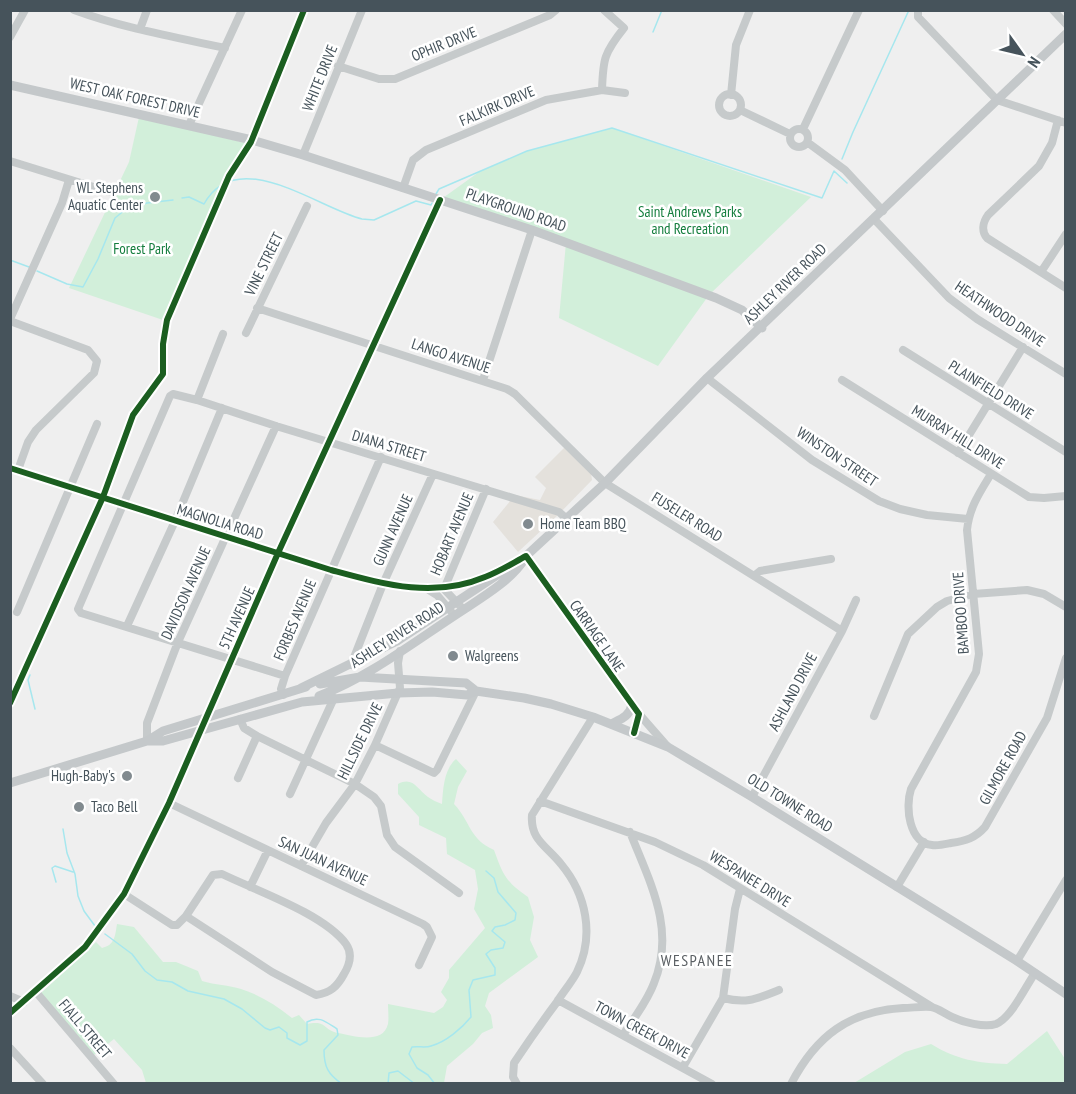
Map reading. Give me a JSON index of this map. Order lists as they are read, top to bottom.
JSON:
{
  "streets": {
    "main road": [
      "WEST OAK FOREST DRIVE",
      "PLAYGROUND ROAD",
      "ASHLEY RIVER ROAD",
      "OLD TOWNE ROAD"
    ],
    "street": [
      "OPHIR DRIVE",
      "WHITE DRIVE",
      "FALKIRK DRIVE",
      "VINE STREET",
      "HEATHWOOD DRIVE",
      "LANGO AVENUE",
      "PLAINFIELD DRIVE",
      "MURRAY HILL DRIVE",
      "DIANA STREET",
      "WINSTON STREET",
      "FUSELER ROAD",
      "MAGNOLIA ROAD",
      "GUNN AVENUE",
      "HOBART AVENUE",
      "DAVIDSON AVENUE",
      "BAMBOO DRIVE",
      "5TH AVENUE",
      "FORBES AVENUE",
      "CARRIAGE LANE",
      "ASHLAND DRIVE",
      "HILLSIDE DRIVE",
      "GILMORE ROAD",
      "SAN JUAN AVENUE",
      "WESPANEE DRIVE",
      "FIALL STREET",
      "TOWN CREEK DRIVE"
    ]
  },
  "crossings": [
    ["OPHIR DRIVE", "WHITE DRIVE"],
    ["WHITE DRIVE", "PLAYGROUND ROAD"],
    ["WEST OAK FOREST DRIVE", "PLAYGROUND ROAD"],
    ["FALKIRK DRIVE", "PLAYGROUND ROAD"],
    ["PLAYGROUND ROAD", "ASHLEY RIVER ROAD"],
    ["PLAYGROUND ROAD", "5TH AVENUE"],
    ["VINE STREET", "LANGO AVENUE"],
    ["ASHLEY RIVER ROAD", "HEATHWOOD DRIVE"],
    ["ASHLEY RIVER ROAD", "LANGO AVENUE"],
    ["ASHLEY RIVER ROAD", "DIANA STREET"],
    ["ASHLEY RIVER ROAD", "WINSTON STREET"],
    ["ASHLEY RIVER ROAD", "FUSELER ROAD"],
    ["ASHLEY RIVER ROAD", "MAGNOLIA ROAD"],
    ["ASHLEY RIVER ROAD", "GUNN AVENUE"],
    ["ASHLEY RIVER ROAD", "CARRIAGE LANE"],
    ["ASHLEY RIVER ROAD", "HILLSIDE DRIVE"],
    ["LANGO AVENUE", "FUSELER ROAD"],
    ["LANGO AVENUE", "5TH AVENUE"],
    ["MURRAY HILL DRIVE", "BAMBOO DRIVE"],
    ["DIANA STREET", "MAGNOLIA ROAD"],
    ["DIANA STREET", "GUNN AVENUE"],
    ["DIANA STREET", "HOBART AVENUE"],
    ["DIANA STREET", "DAVIDSON AVENUE"],
    ["DIANA STREET", "5TH AVENUE"],
    ["DIANA STREET", "FORBES AVENUE"],
    ["WINSTON STREET", "BAMBOO DRIVE"],
    ["FUSELER ROAD", "ASHLAND DRIVE"],
    ["MAGNOLIA ROAD", "GUNN AVENUE"],
    ["MAGNOLIA ROAD", "HOBART AVENUE"],
    ["MAGNOLIA ROAD", "DAVIDSON AVENUE"],
    ["MAGNOLIA ROAD", "5TH AVENUE"],
    ["MAGNOLIA ROAD", "FORBES AVENUE"],
    ["MAGNOLIA ROAD", "CARRIAGE LANE"],
    ["BAMBOO DRIVE", "GILMORE ROAD"],
    ["5TH AVENUE", "SAN JUAN AVENUE"],
    ["5TH AVENUE", "FIALL STREET"],
    ["CARRIAGE LANE", "OLD TOWNE ROAD"],
    ["ASHLAND DRIVE", "OLD TOWNE ROAD"],
    ["HILLSIDE DRIVE", "SAN JUAN AVENUE"],
    ["OLD TOWNE ROAD", "WESPANEE DRIVE"]
  ],
  "districts": ["WESPANEE"],
  "parks": ["Saint Andrews Parks and Recreation", "Forest Park"],
  "places": [
    "WL Stephens Aquatic Center",
    "Home Team BBQ",
    "Walgreens",
    "Hugh-Baby's",
    "Taco Bell"
  ],
  "north": "bottom right"
}
